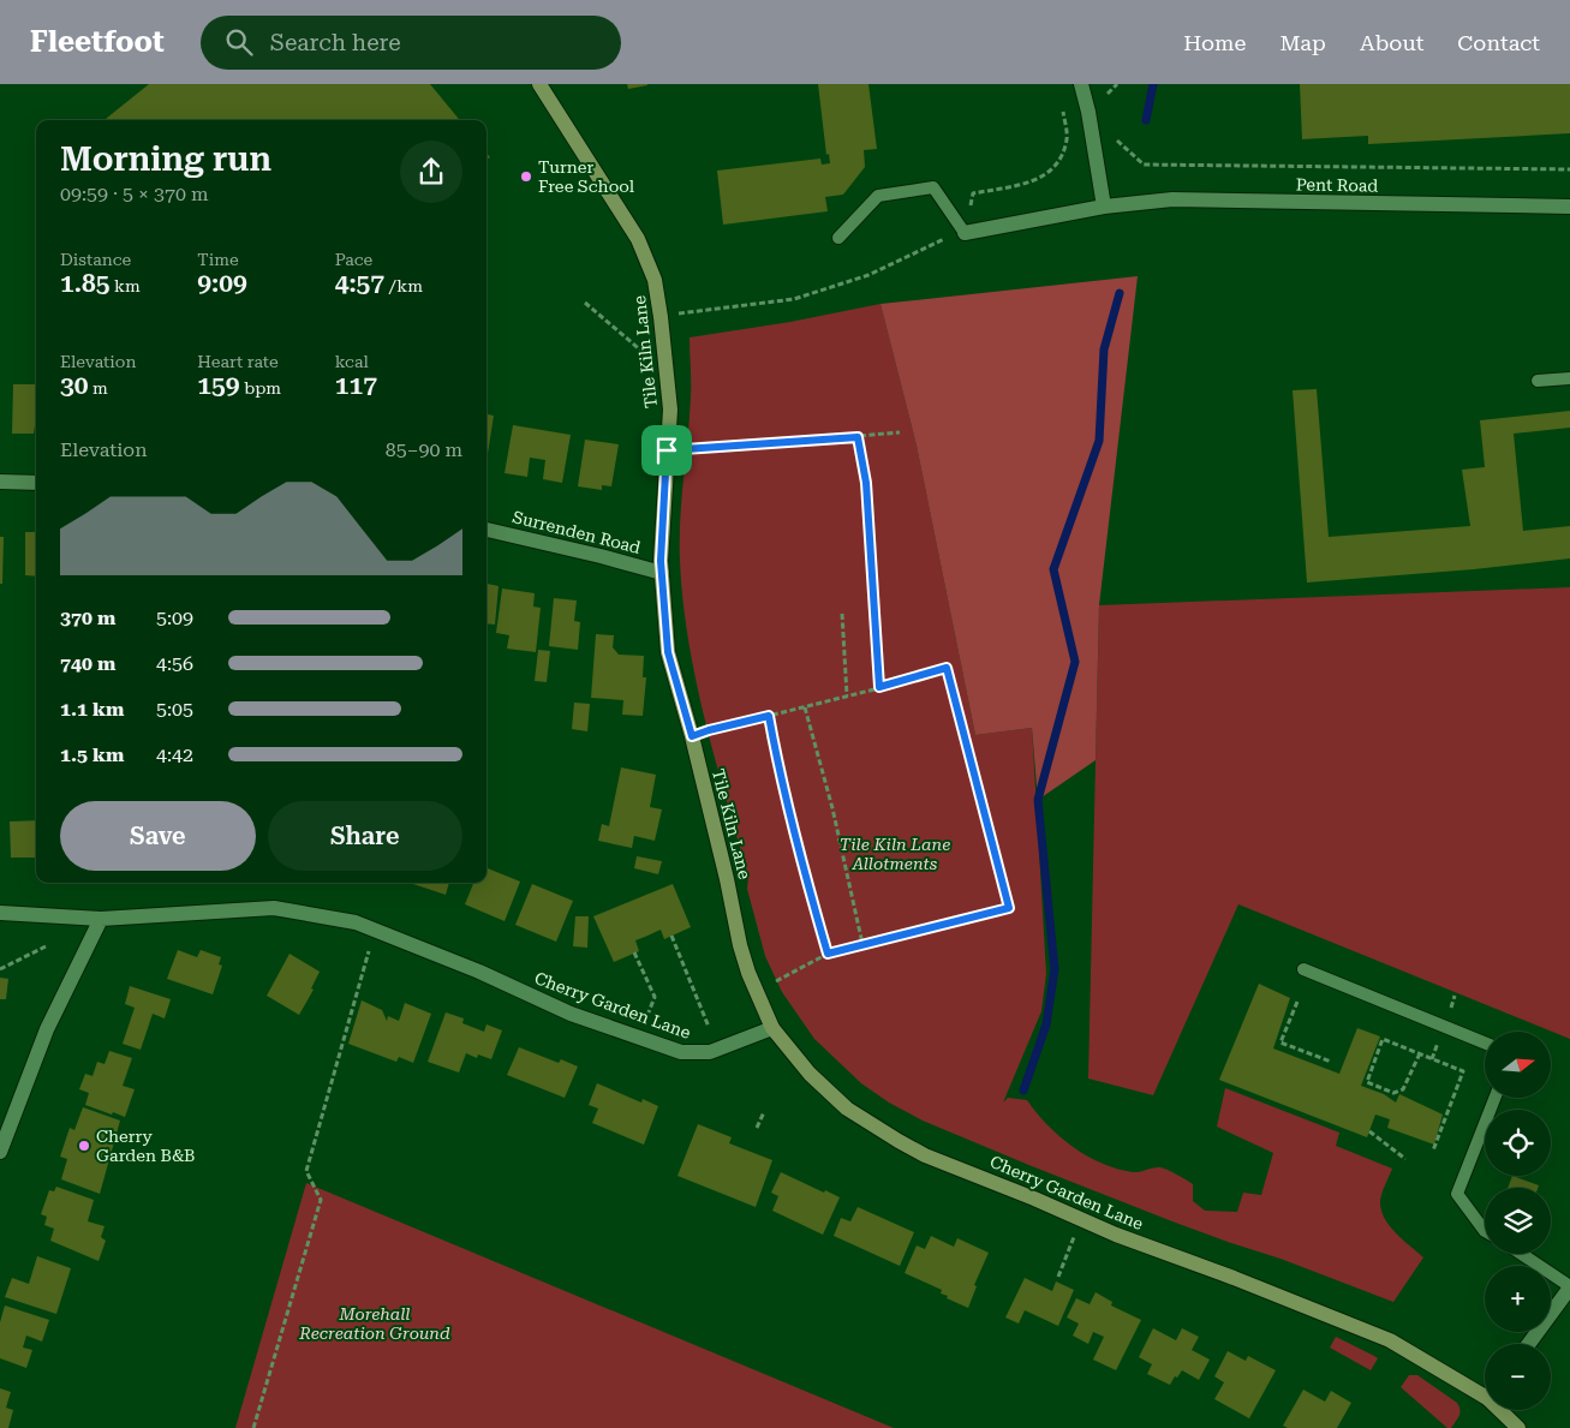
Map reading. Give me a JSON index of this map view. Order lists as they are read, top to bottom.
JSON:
{
  "streets": {
    "street": [
      "Pent Road",
      "Tile Kiln Lane",
      "Surrenden Road",
      "Cherry Garden Lane"
    ]
  },
  "crossings": [
    ["Tile Kiln Lane", "Surrenden Road"],
    ["Tile Kiln Lane", "Cherry Garden Lane"]
  ],
  "parks": ["Tile Kiln Lane Allotments", "Morehall Recreation Ground"],
  "places": ["Turner Free School", "Cherry Garden B&B"],
  "north": "right",
  "page": {
    "header": "Fleetfoot",
    "search": "Search here",
    "nav": [
      "Home",
      "Map",
      "About",
      "Contact"
    ],
    "heading": ["Morning run", "09:59 · 5 × 370 m"],
    "stats": [
      ["Distance", "1.85 km"],
      ["Time", "9:09"],
      ["Pace", "4:57 /km"],
      ["Elevation", "30 m"],
      ["Heart rate", "159 bpm"],
      ["kcal", "117"]
    ],
    "chart": ["Elevation", "85–90 m"],
    "list": [
      {
        "name": "370 m",
        "note": "5:09"
      },
      {
        "name": "740 m",
        "note": "4:56"
      },
      {
        "name": "1.1 km",
        "note": "5:05"
      },
      {
        "name": "1.5 km",
        "note": "4:42"
      }
    ],
    "buttons": ["Save", "Share"],
    "map_buttons": ["+", "−"]
  }
}
